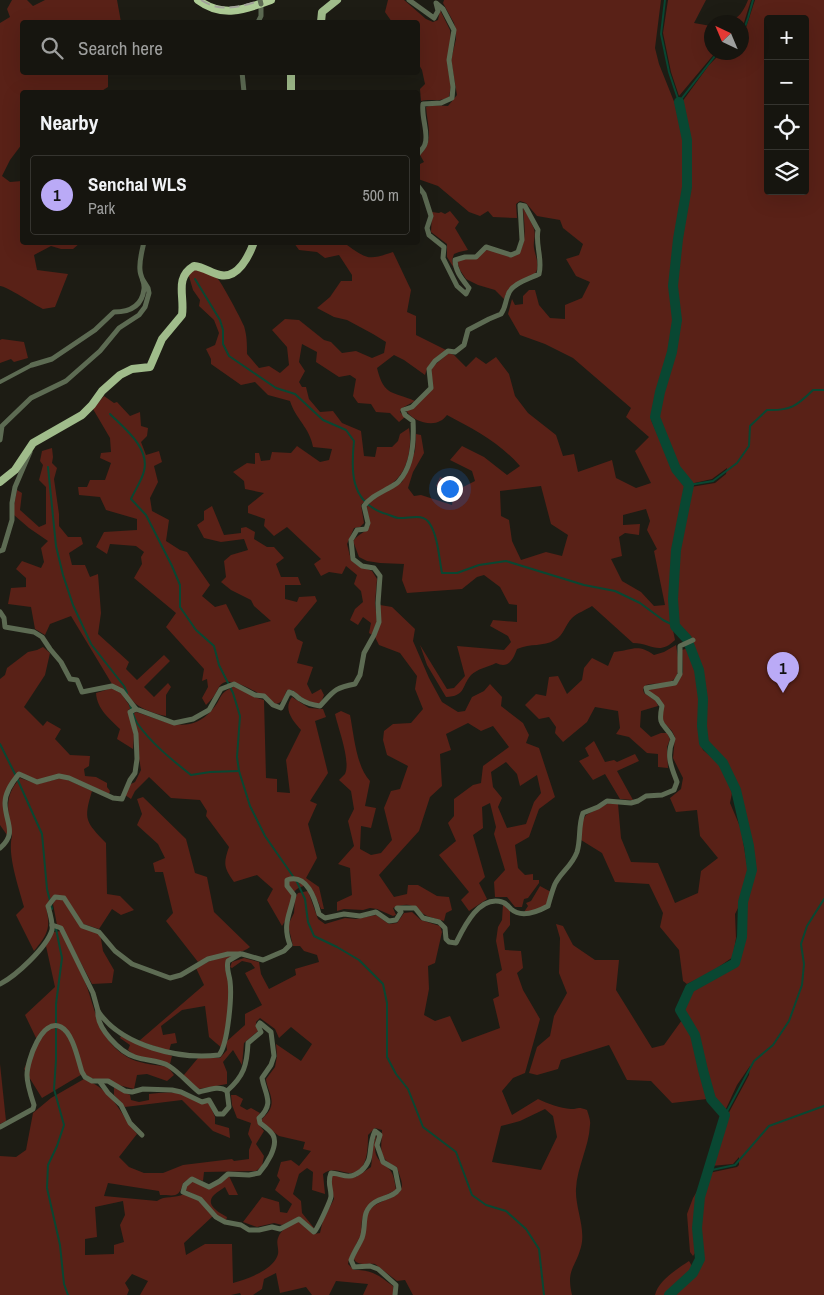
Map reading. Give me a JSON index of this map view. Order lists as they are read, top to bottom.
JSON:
{
  "north": "top left",
  "page": {
    "map_buttons": ["+", "−"],
    "search": "Search here",
    "heading": "Nearby",
    "list": [
      {
        "mark": "1",
        "name": "Senchal WLS",
        "note": "Park",
        "value": "500 m"
      }
    ],
    "pins": "1"
  }
}
